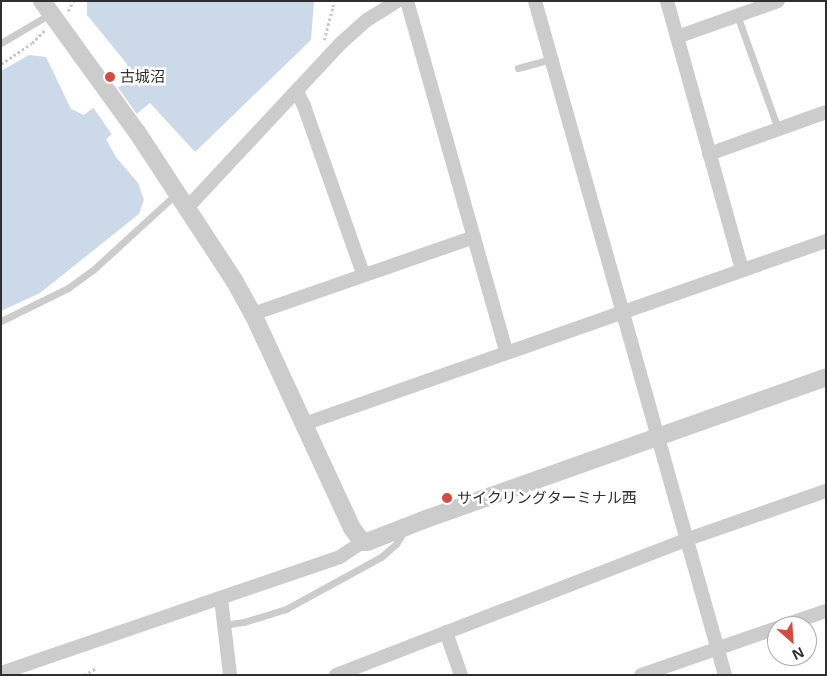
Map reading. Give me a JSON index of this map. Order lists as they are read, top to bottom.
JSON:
{
  "places": ["古城沼", "サイクリングターミナル西"],
  "north": "bottom right"
}
